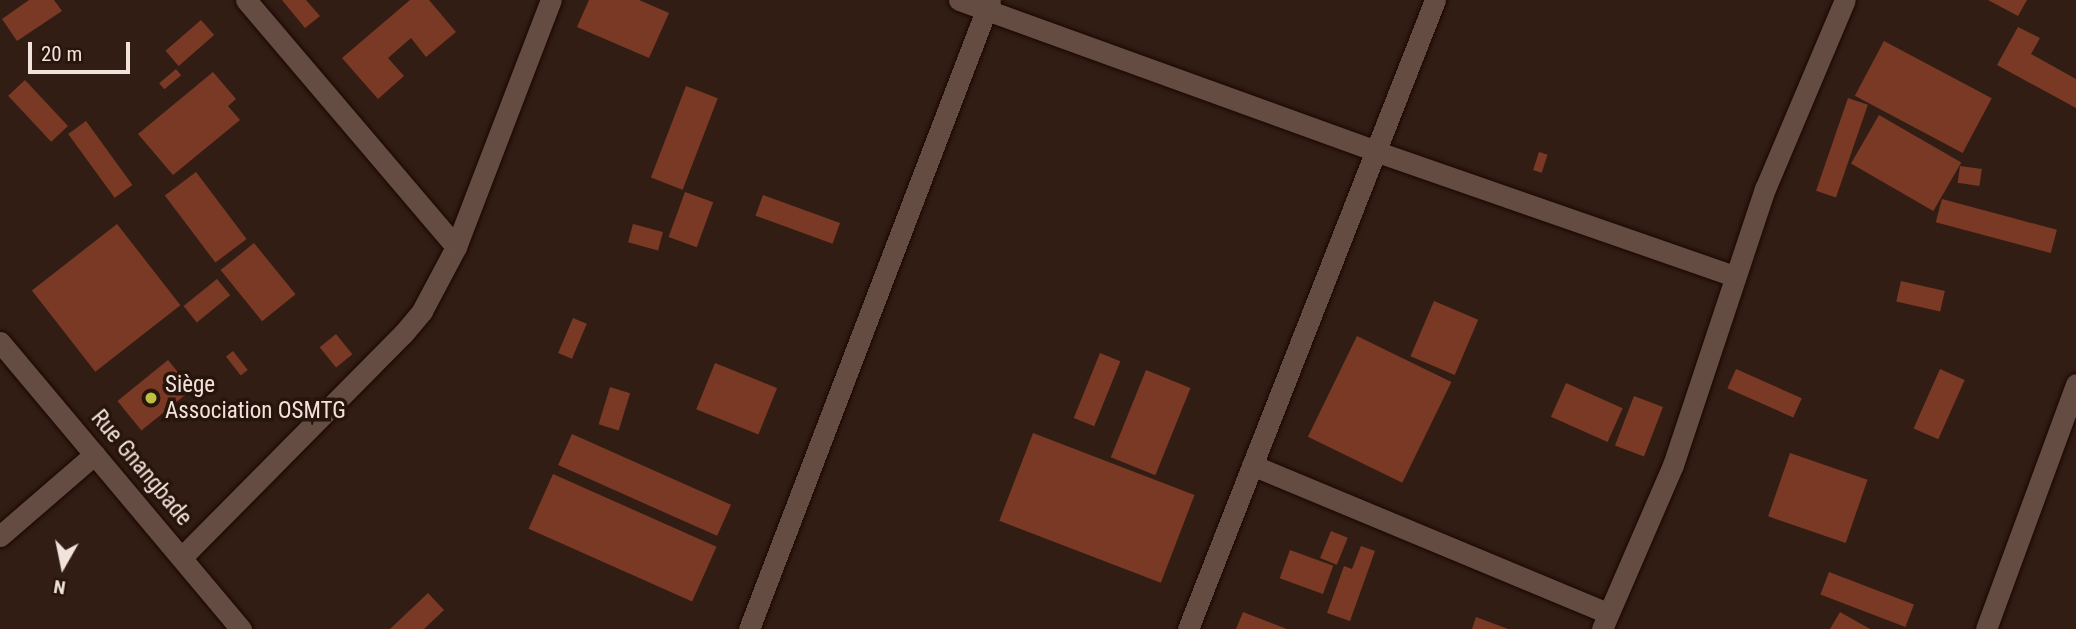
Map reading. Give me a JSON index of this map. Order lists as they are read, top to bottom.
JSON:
{
  "streets": {
    "street": ["Rue Gnangbade"]
  },
  "places": ["Siège Association OSMTG"],
  "scale_bar": "20 m",
  "north": "bottom"
}
